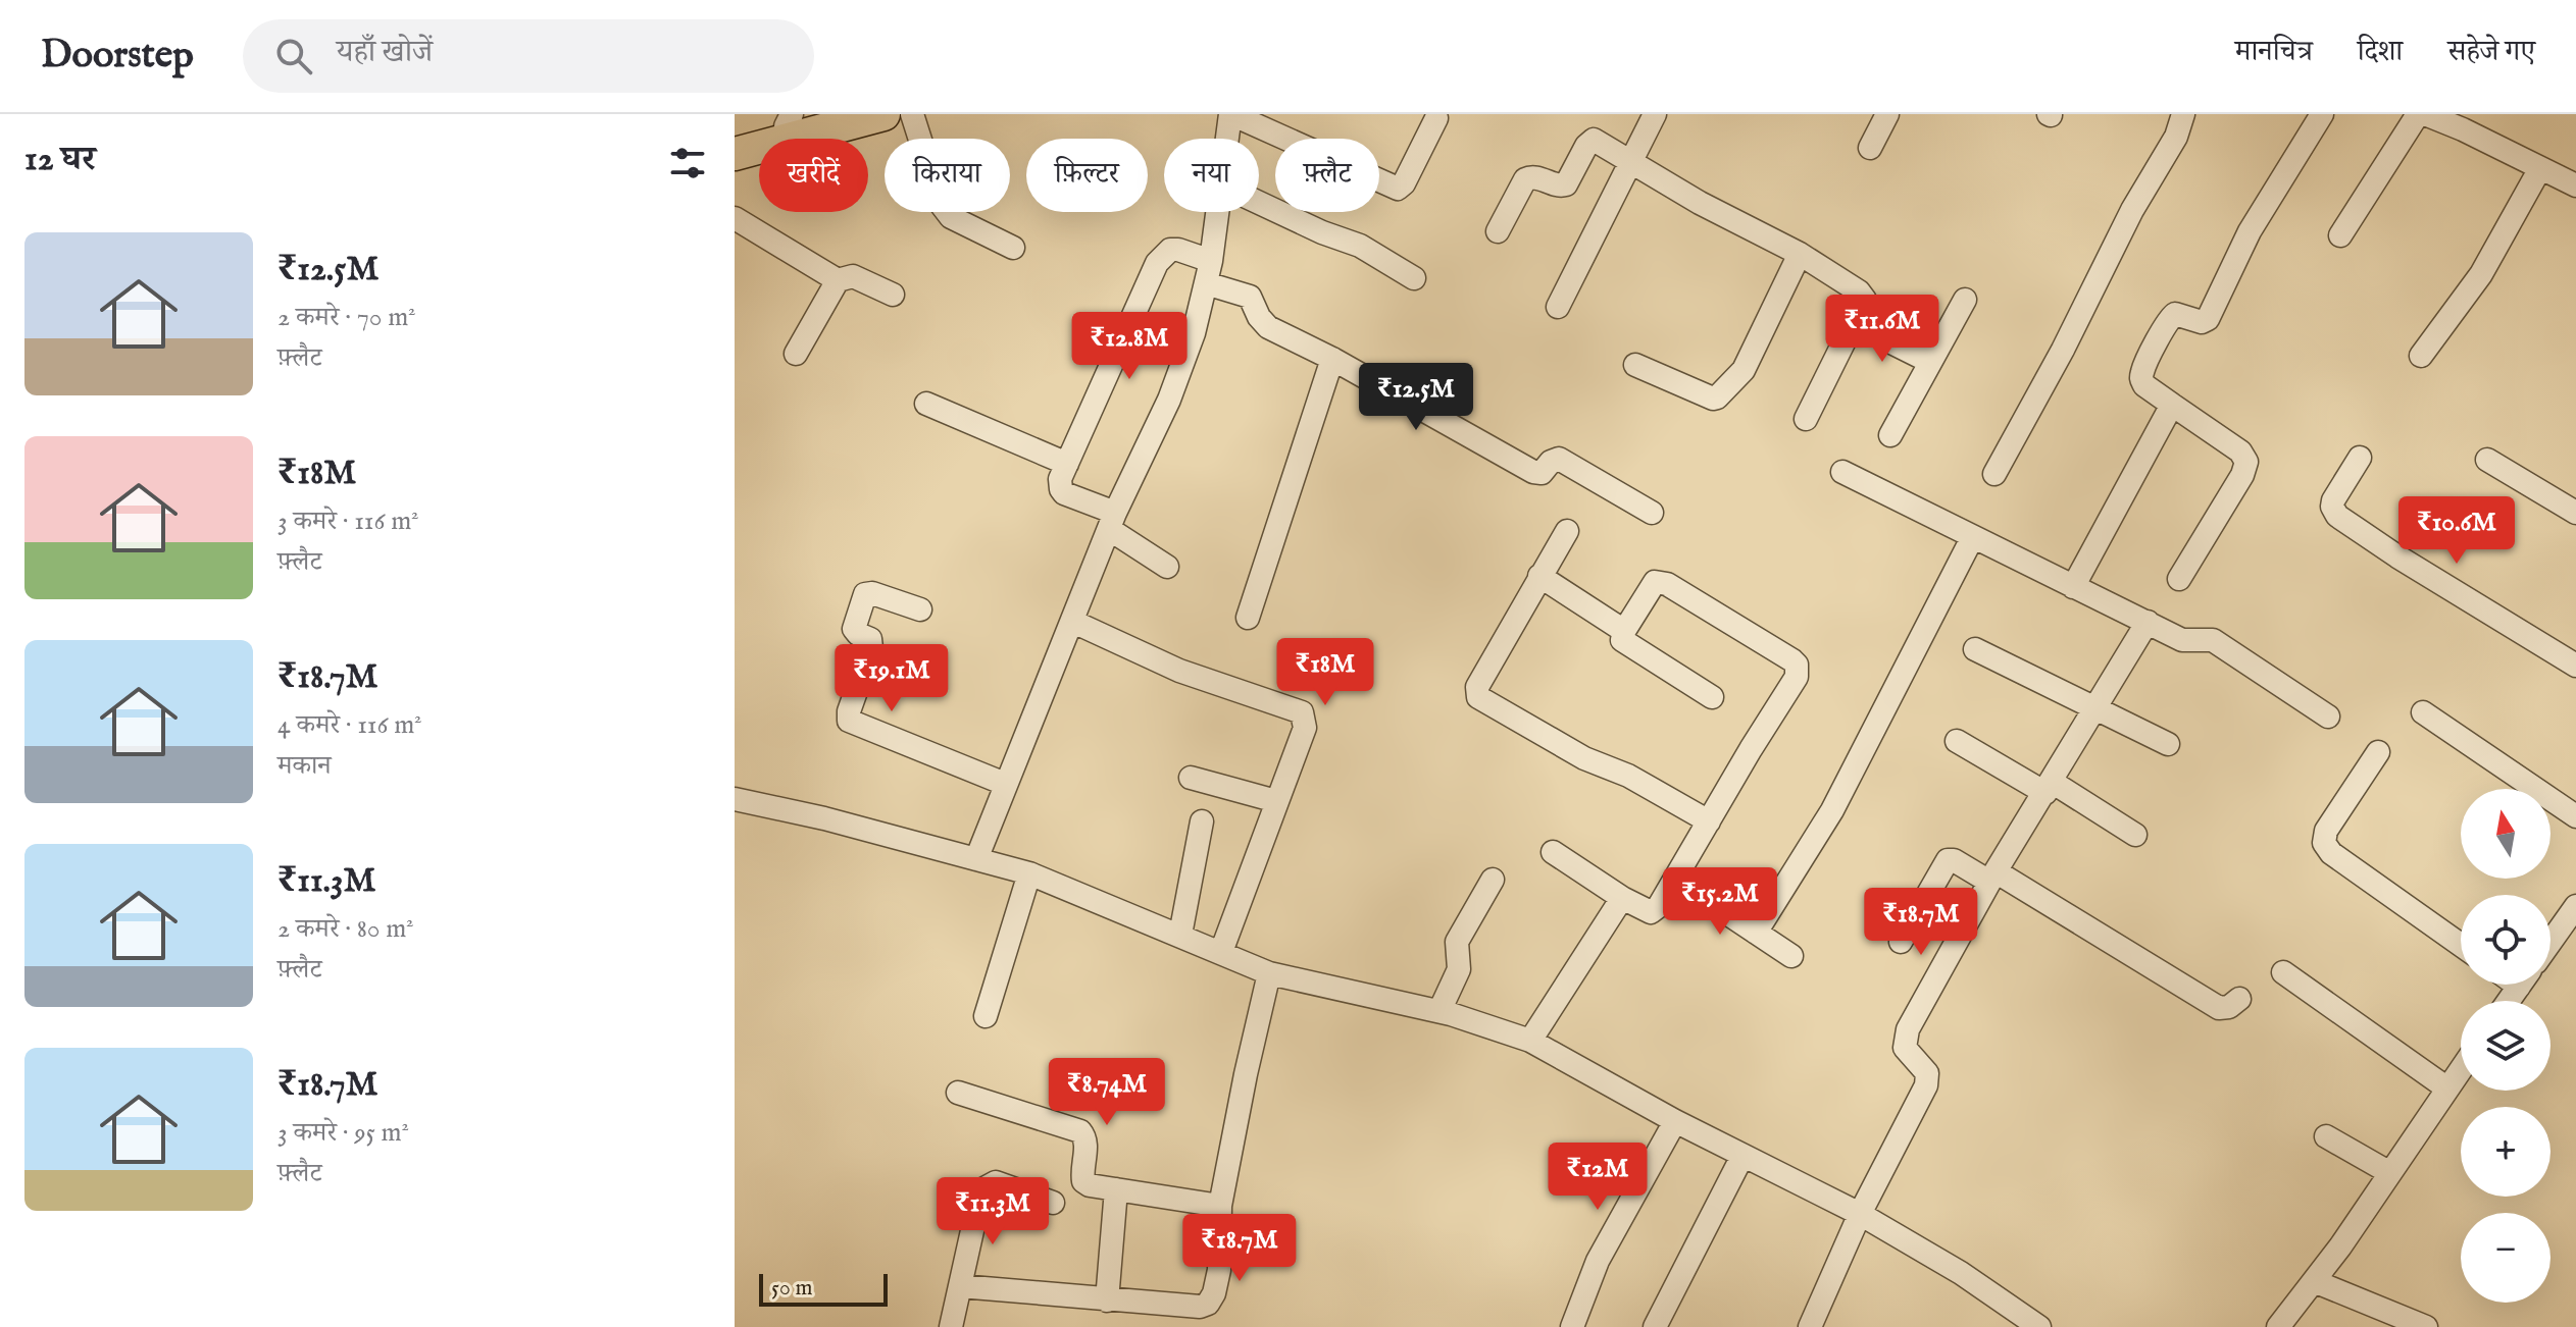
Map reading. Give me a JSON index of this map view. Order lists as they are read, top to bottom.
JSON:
{
  "scale_bar": "50 m",
  "north": "top",
  "page": {
    "header": "Doorstep",
    "search": "यहाँ खोजें",
    "nav": ["मानचित्र", "दिशा", "सहेजे गए"],
    "heading": "12 घर",
    "chip": [
      "खरीदें",
      "किराया",
      "फ़िल्टर",
      "नया",
      "फ़्लैट"
    ],
    "list": [
      {
        "name": "₹12.5M",
        "note": "2 कमरे · 70 m² · फ़्लैट"
      },
      {
        "name": "₹18M",
        "note": "3 कमरे · 116 m² · फ़्लैट"
      },
      {
        "name": "₹18.7M",
        "note": "4 कमरे · 116 m² · मकान"
      },
      {
        "name": "₹11.3M",
        "note": "2 कमरे · 80 m² · फ़्लैट"
      },
      {
        "name": "₹18.7M",
        "note": "3 कमरे · 95 m² · फ़्लैट"
      }
    ],
    "price": [
      "₹11.6M",
      "₹12.8M",
      "₹12.5M",
      "₹10.6M",
      "₹18M",
      "₹19.1M",
      "₹15.2M",
      "₹18.7M",
      "₹8.74M",
      "₹12M",
      "₹11.3M",
      "₹18.7M"
    ],
    "map_buttons": ["+", "−"],
    "scale": "50 m"
  }
}
